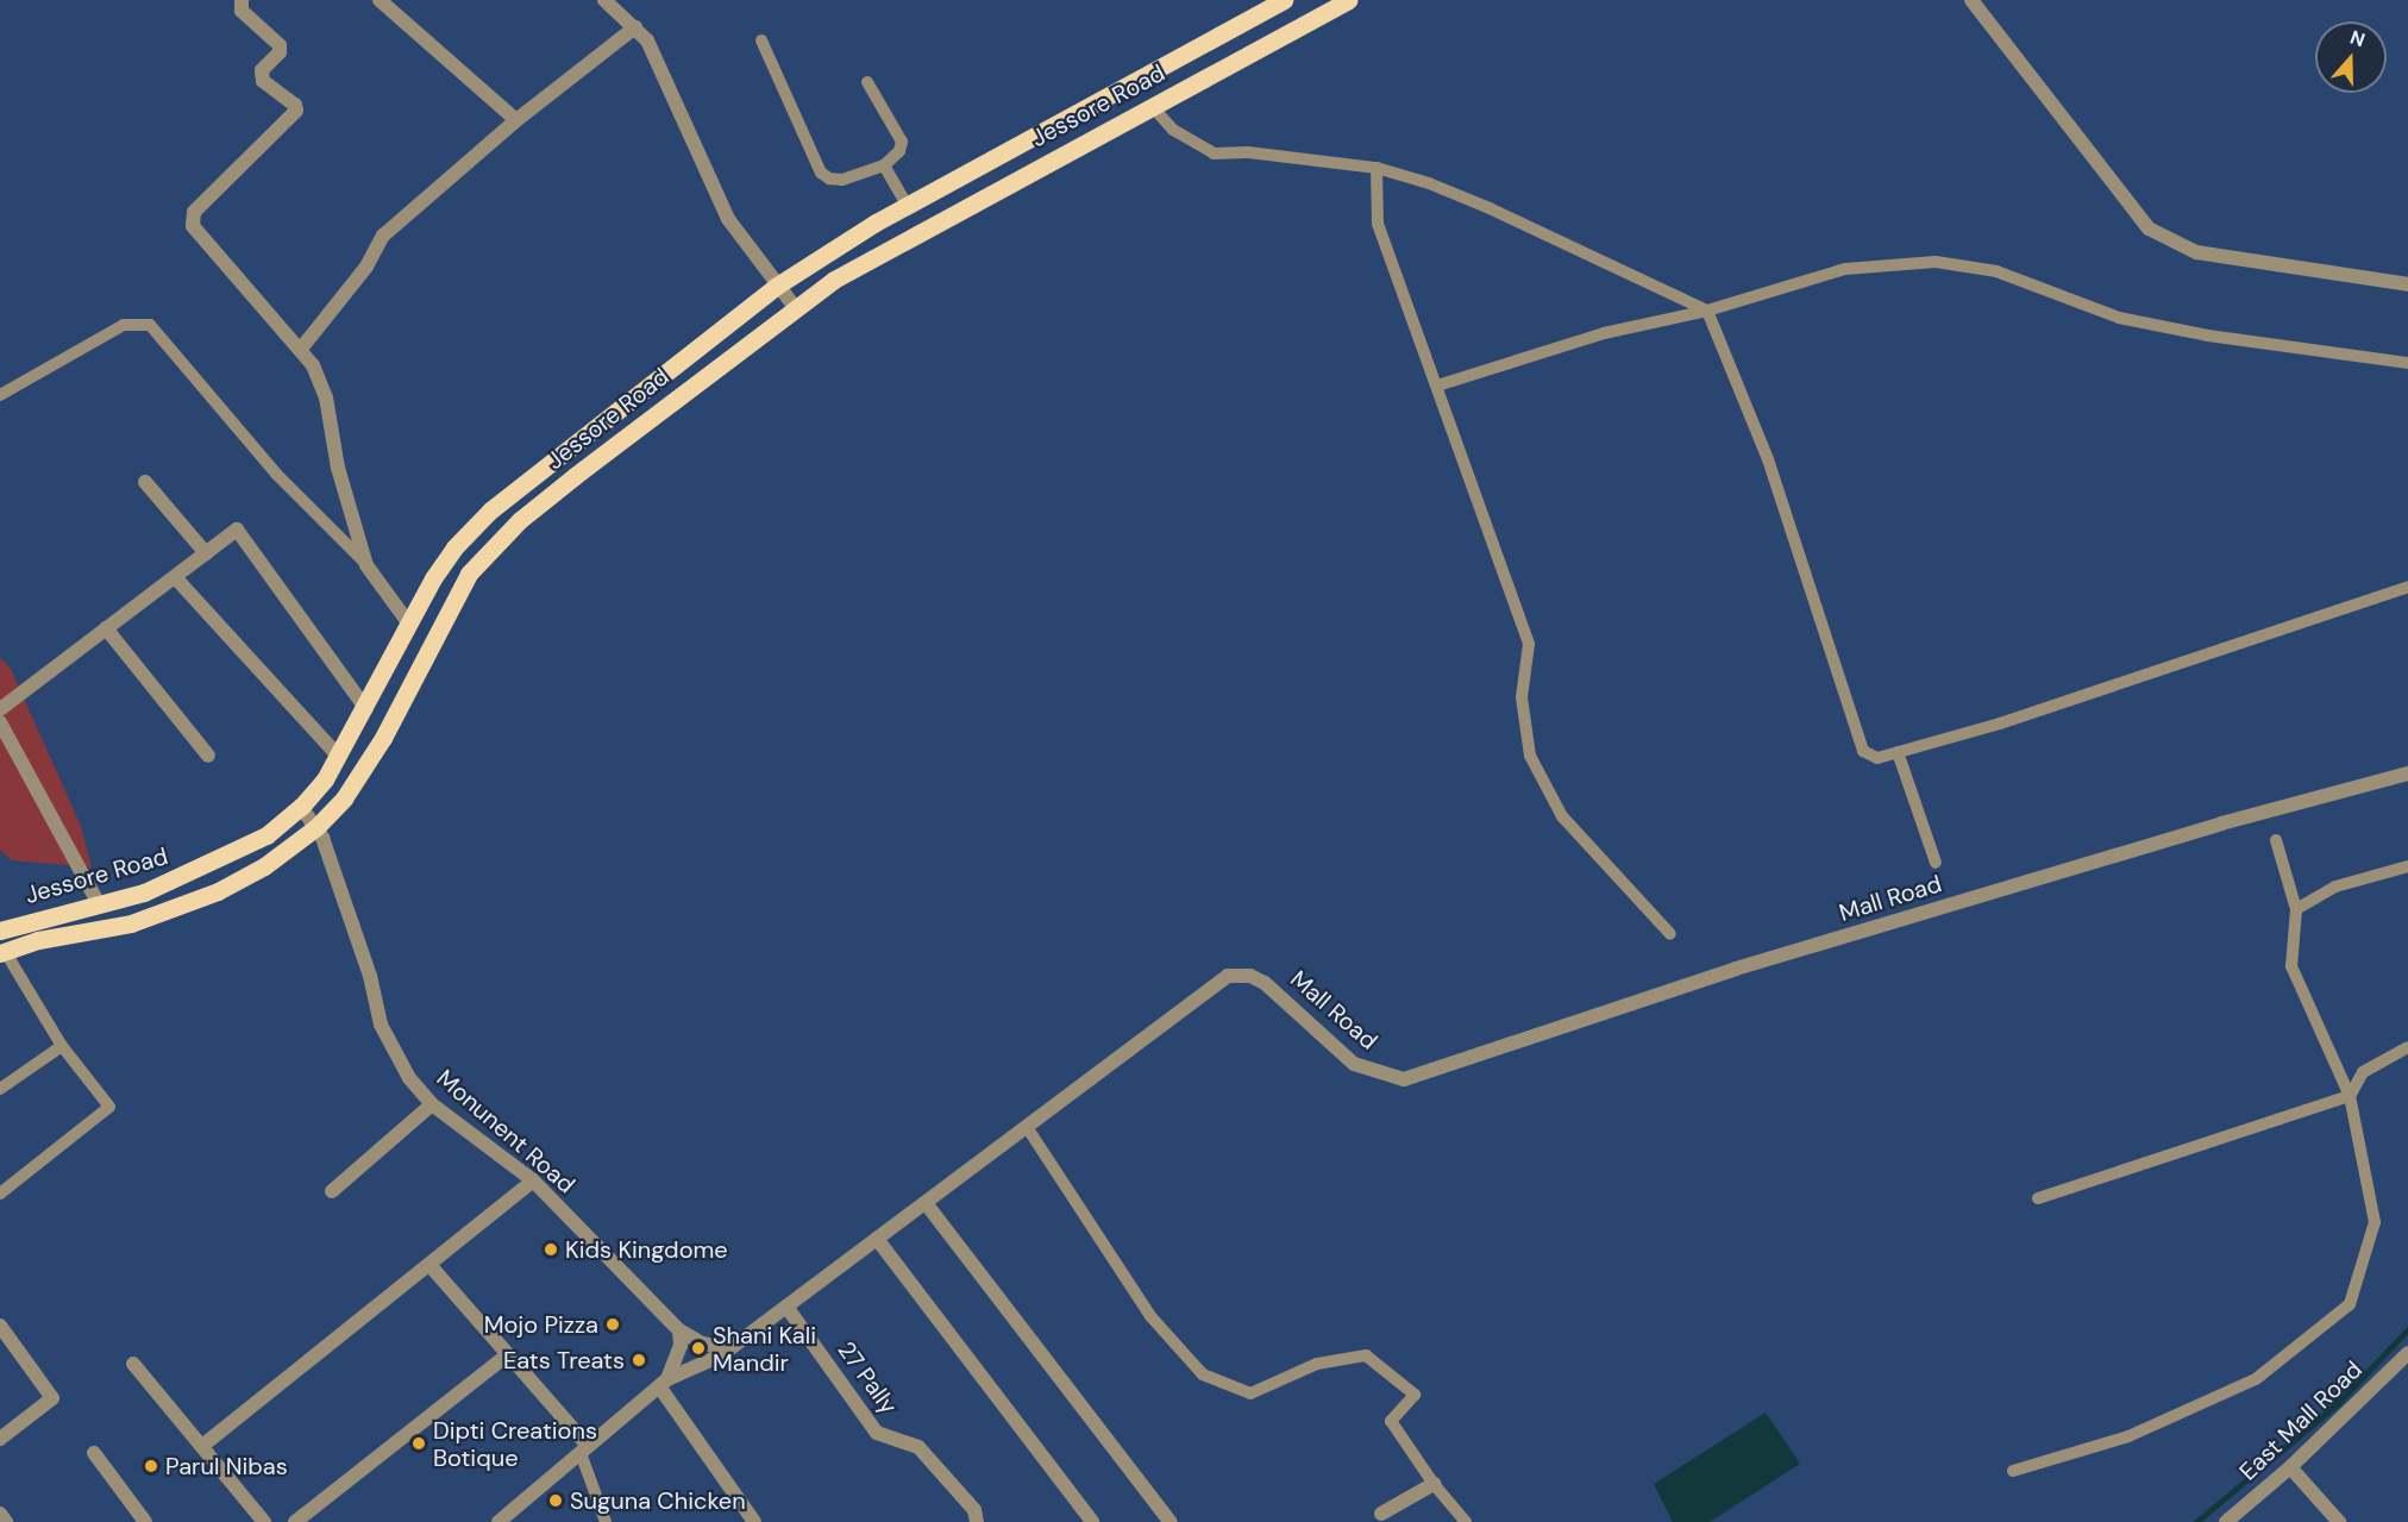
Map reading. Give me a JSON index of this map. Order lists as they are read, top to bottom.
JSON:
{
  "streets": {
    "main road": ["Jessore Road"],
    "street": [
      "Mall Road",
      "Monunent Road",
      "27 Pally",
      "East Mall Road"
    ]
  },
  "crossings": [
    ["Jessore Road", "Monunent Road"],
    ["Mall Road", "Monunent Road"],
    ["Mall Road", "27 Pally"]
  ],
  "places": [
    "Kids Kingdome",
    "Mojo Pizza",
    "Shani Kali Mandir",
    "Eats Treats",
    "Dipti Creations Botique",
    "Parul Nibas",
    "Suguna Chicken"
  ],
  "north": "top"
}
